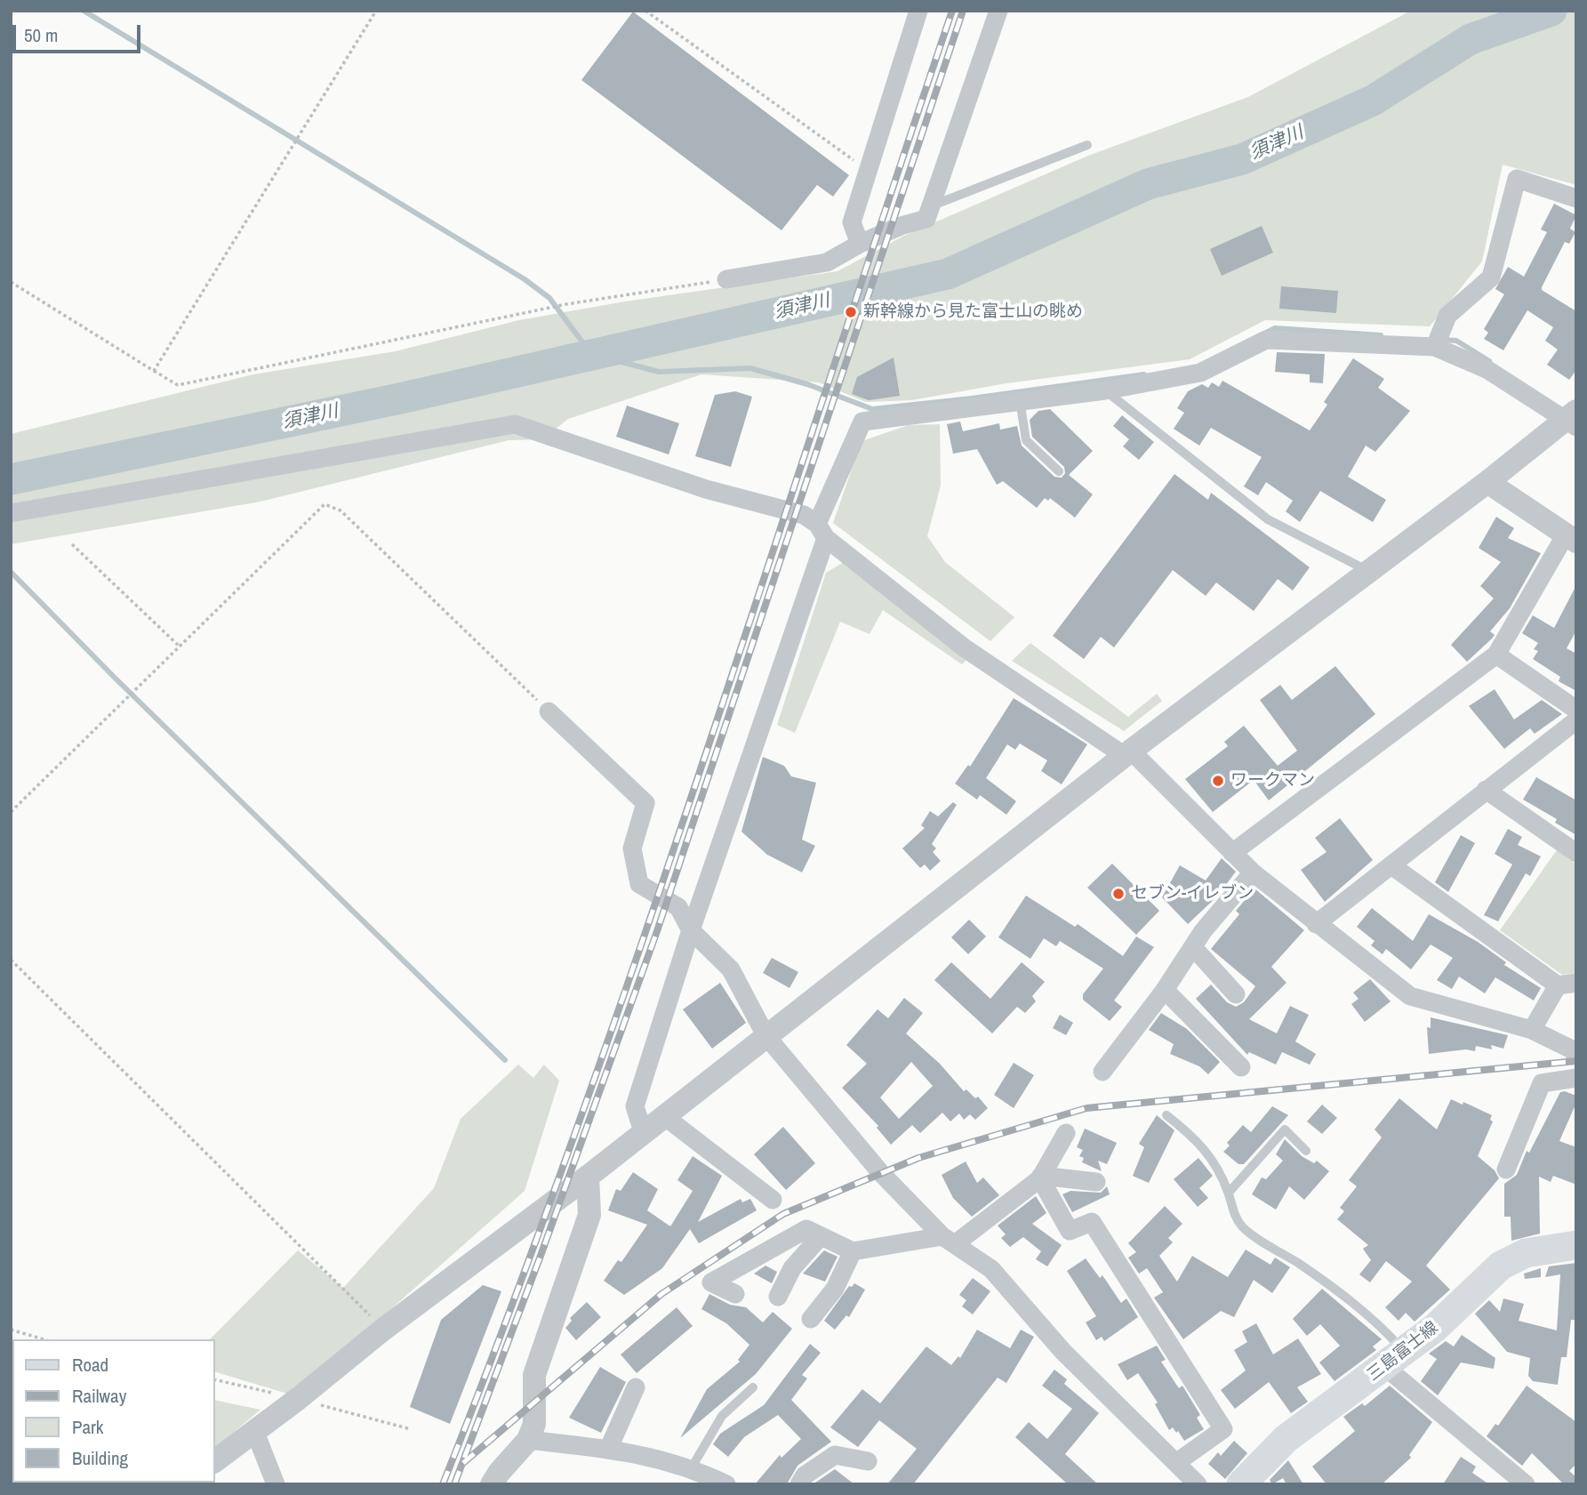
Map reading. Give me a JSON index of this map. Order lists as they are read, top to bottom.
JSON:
{
  "streets": {
    "main road": ["三島富士線"]
  },
  "water": ["須津川"],
  "places": ["新幹線から見た富士山の眺め", "ワークマン", "セブン-イレブン"],
  "legend": [
    "Road",
    "Railway",
    "Park",
    "Building"
  ],
  "scale_bar": "50 m"
}
